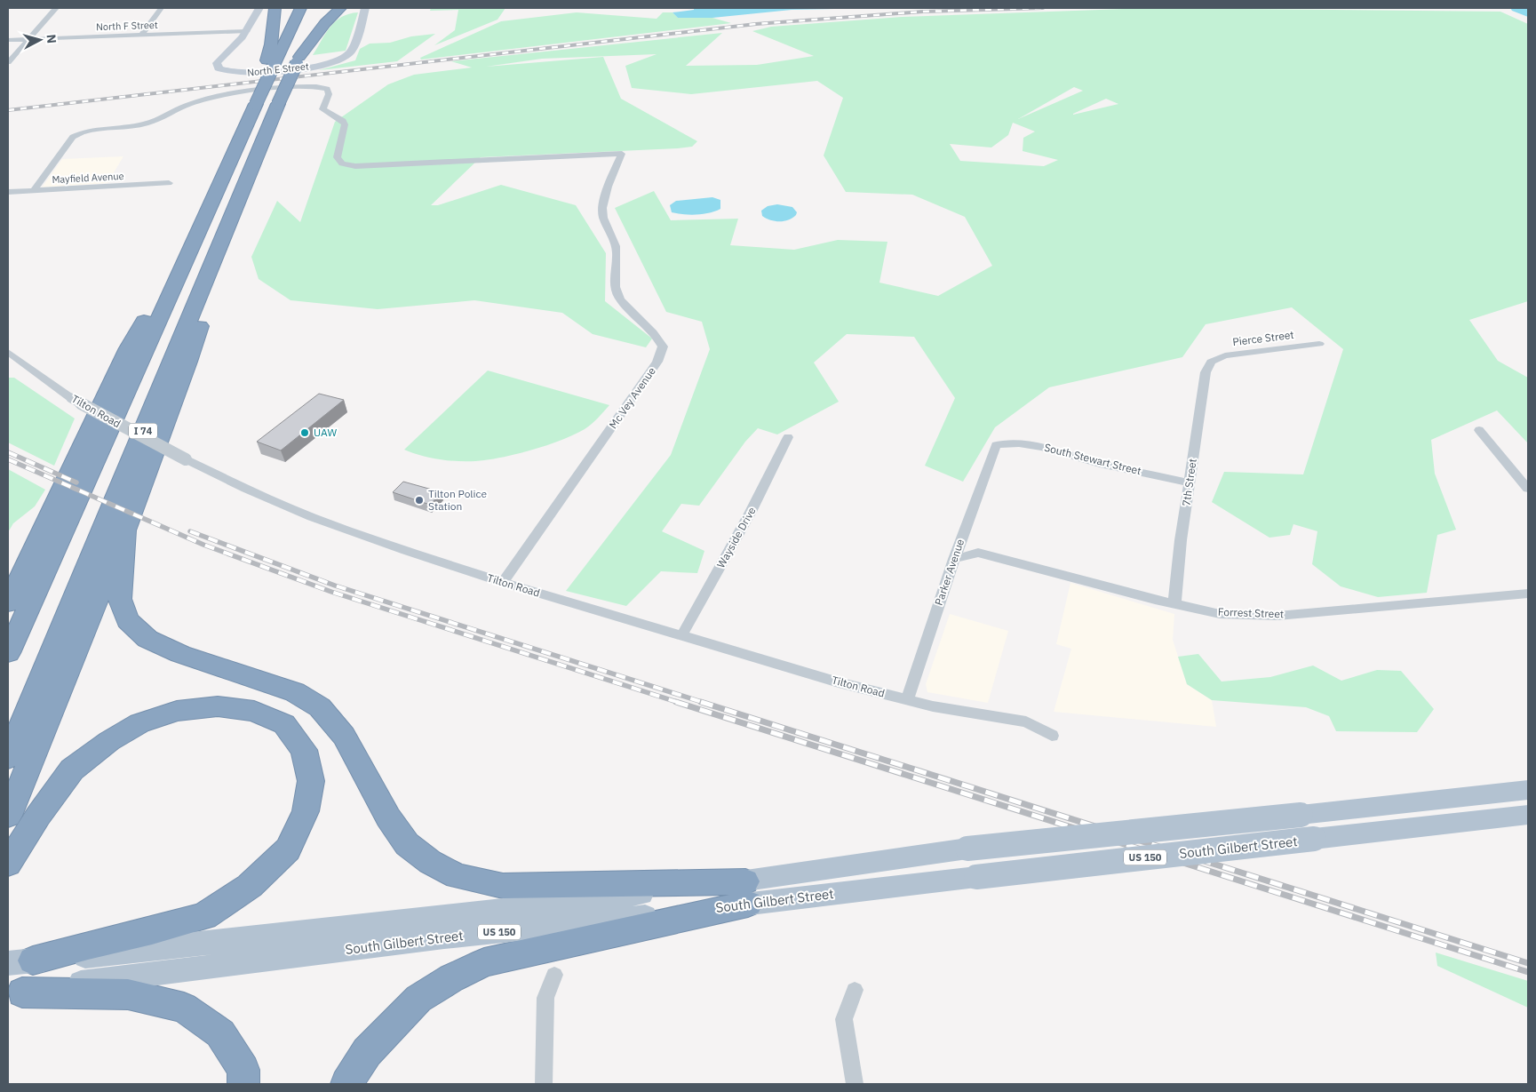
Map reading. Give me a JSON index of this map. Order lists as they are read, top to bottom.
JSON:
{
  "streets": {
    "highway": ["I 74"],
    "main road": ["South Gilbert Street", "US 150"],
    "street": [
      "North F Street",
      "North E Street",
      "Mayfield Avenue",
      "Pierce Street",
      "Mc Vey Avenue",
      "Tilton Road",
      "South Stewart Street",
      "7th Street",
      "Wayside Drive",
      "Parker Avenue",
      "Forrest Street"
    ]
  },
  "crossings": [
    ["North F Street", "North E Street"],
    ["Mayfield Avenue", "Mc Vey Avenue"],
    ["Pierce Street", "7th Street"],
    ["Mc Vey Avenue", "Tilton Road"],
    ["Tilton Road", "Wayside Drive"],
    ["Tilton Road", "Parker Avenue"],
    ["South Stewart Street", "7th Street"],
    ["South Stewart Street", "Parker Avenue"],
    ["7th Street", "Forrest Street"],
    ["Parker Avenue", "Forrest Street"]
  ],
  "places": ["UAW", "Tilton Police Station"],
  "north": "right"
}
